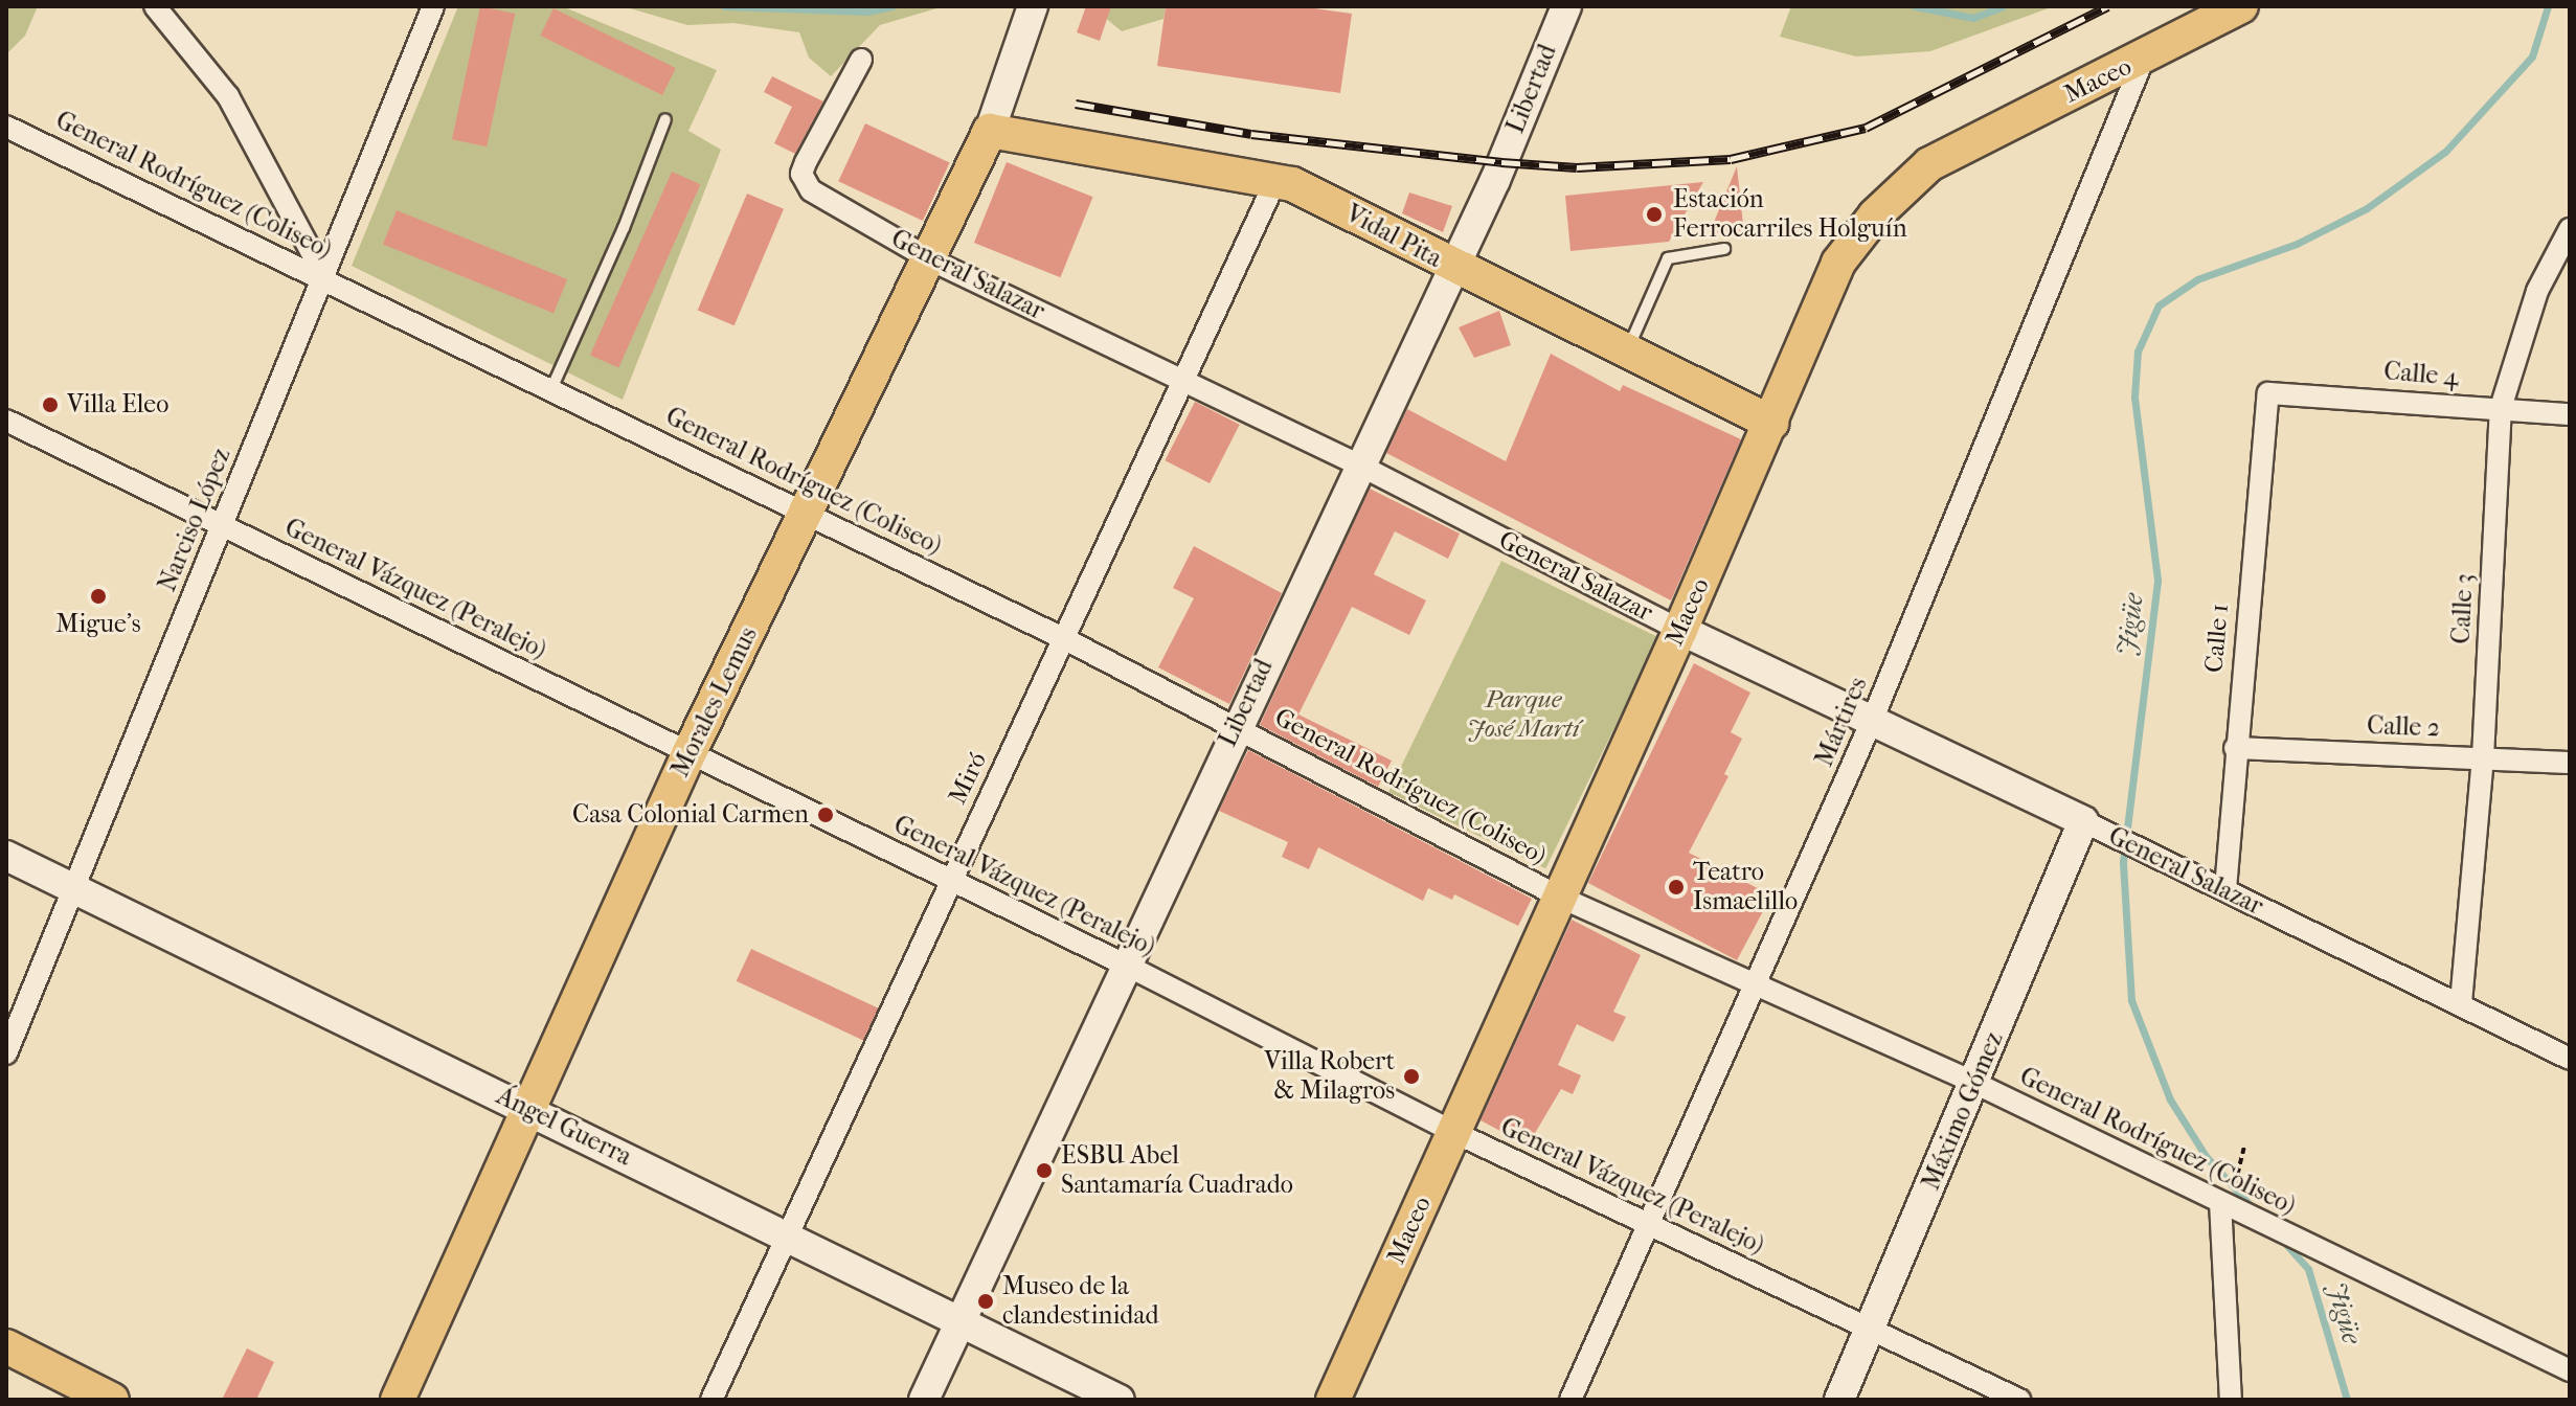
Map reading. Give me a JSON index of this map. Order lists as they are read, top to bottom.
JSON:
{
  "streets": {
    "main road": ["Maceo", "Vidal Pita", "Morales Lemus"],
    "street": [
      "Libertad",
      "General Rodríguez (Coliseo)",
      "General Salazar",
      "Calle 4",
      "Narciso López",
      "General Vázquez (Peralejo)",
      "Calle 3",
      "Calle 1",
      "Mártires",
      "Calle 2",
      "Miró",
      "Máximo Gómez",
      "Ángel Guerra"
    ]
  },
  "crossings": [
    ["Maceo", "General Rodríguez (Coliseo)"],
    ["Maceo", "Vidal Pita"],
    ["Maceo", "General Salazar"],
    ["Maceo", "General Vázquez (Peralejo)"],
    ["Maceo", "Mártires"],
    ["Libertad", "General Rodríguez (Coliseo)"],
    ["Libertad", "Vidal Pita"],
    ["Libertad", "General Salazar"],
    ["Libertad", "General Vázquez (Peralejo)"],
    ["Libertad", "Ángel Guerra"],
    ["General Rodríguez (Coliseo)", "Narciso López"],
    ["General Rodríguez (Coliseo)", "Morales Lemus"],
    ["General Rodríguez (Coliseo)", "Mártires"],
    ["General Rodríguez (Coliseo)", "Miró"],
    ["General Rodríguez (Coliseo)", "Máximo Gómez"],
    ["Vidal Pita", "Morales Lemus"],
    ["Vidal Pita", "Miró"],
    ["General Salazar", "Calle 3"],
    ["General Salazar", "Calle 1"],
    ["General Salazar", "Morales Lemus"],
    ["General Salazar", "Mártires"],
    ["General Salazar", "Miró"],
    ["General Salazar", "Máximo Gómez"],
    ["Calle 4", "Calle 3"],
    ["Calle 4", "Calle 1"],
    ["Narciso López", "General Vázquez (Peralejo)"],
    ["Narciso López", "Ángel Guerra"],
    ["General Vázquez (Peralejo)", "Morales Lemus"],
    ["General Vázquez (Peralejo)", "Mártires"],
    ["General Vázquez (Peralejo)", "Miró"],
    ["General Vázquez (Peralejo)", "Máximo Gómez"],
    ["Calle 3", "Calle 2"],
    ["Calle 1", "Calle 2"],
    ["Morales Lemus", "Ángel Guerra"],
    ["Miró", "Ángel Guerra"]
  ],
  "water": ["Jigüe"],
  "parks": ["Parque José Martí"],
  "places": [
    "Estación Ferrocarriles Holguín",
    "Villa Eleo",
    "Migue's",
    "Casa Colonial Carmen",
    "Teatro Ismaelillo",
    "Villa Robert & Milagros",
    "ESBU Abel Santamaría Cuadrado",
    "Museo de la clandestinidad"
  ]
}
